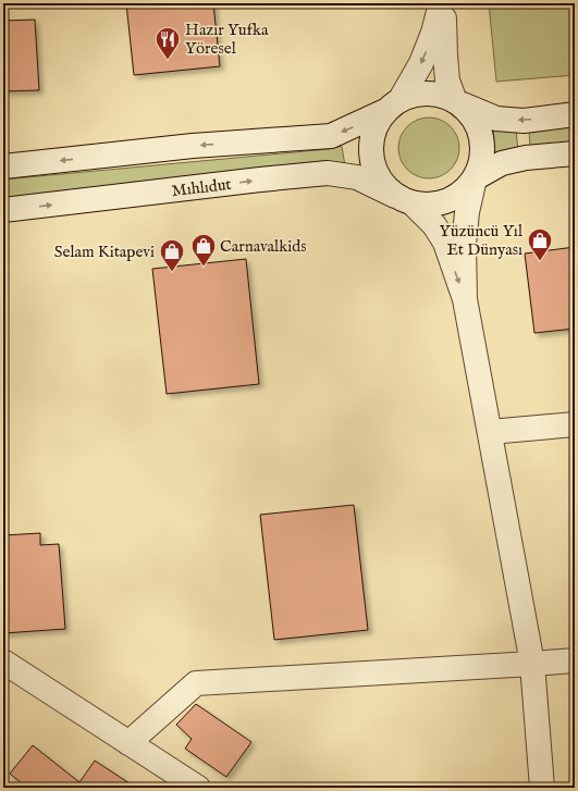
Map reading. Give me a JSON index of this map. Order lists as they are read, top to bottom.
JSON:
{
  "streets": {
    "street": ["Mıhlıdut"]
  },
  "places": {
    "restaurant": ["Hazır Yufka Yöresel"],
    "shop": ["Yüzüncü Yıl Et Dünyası", "Carnavalkids", "Selam Kitapevi"]
  }
}
